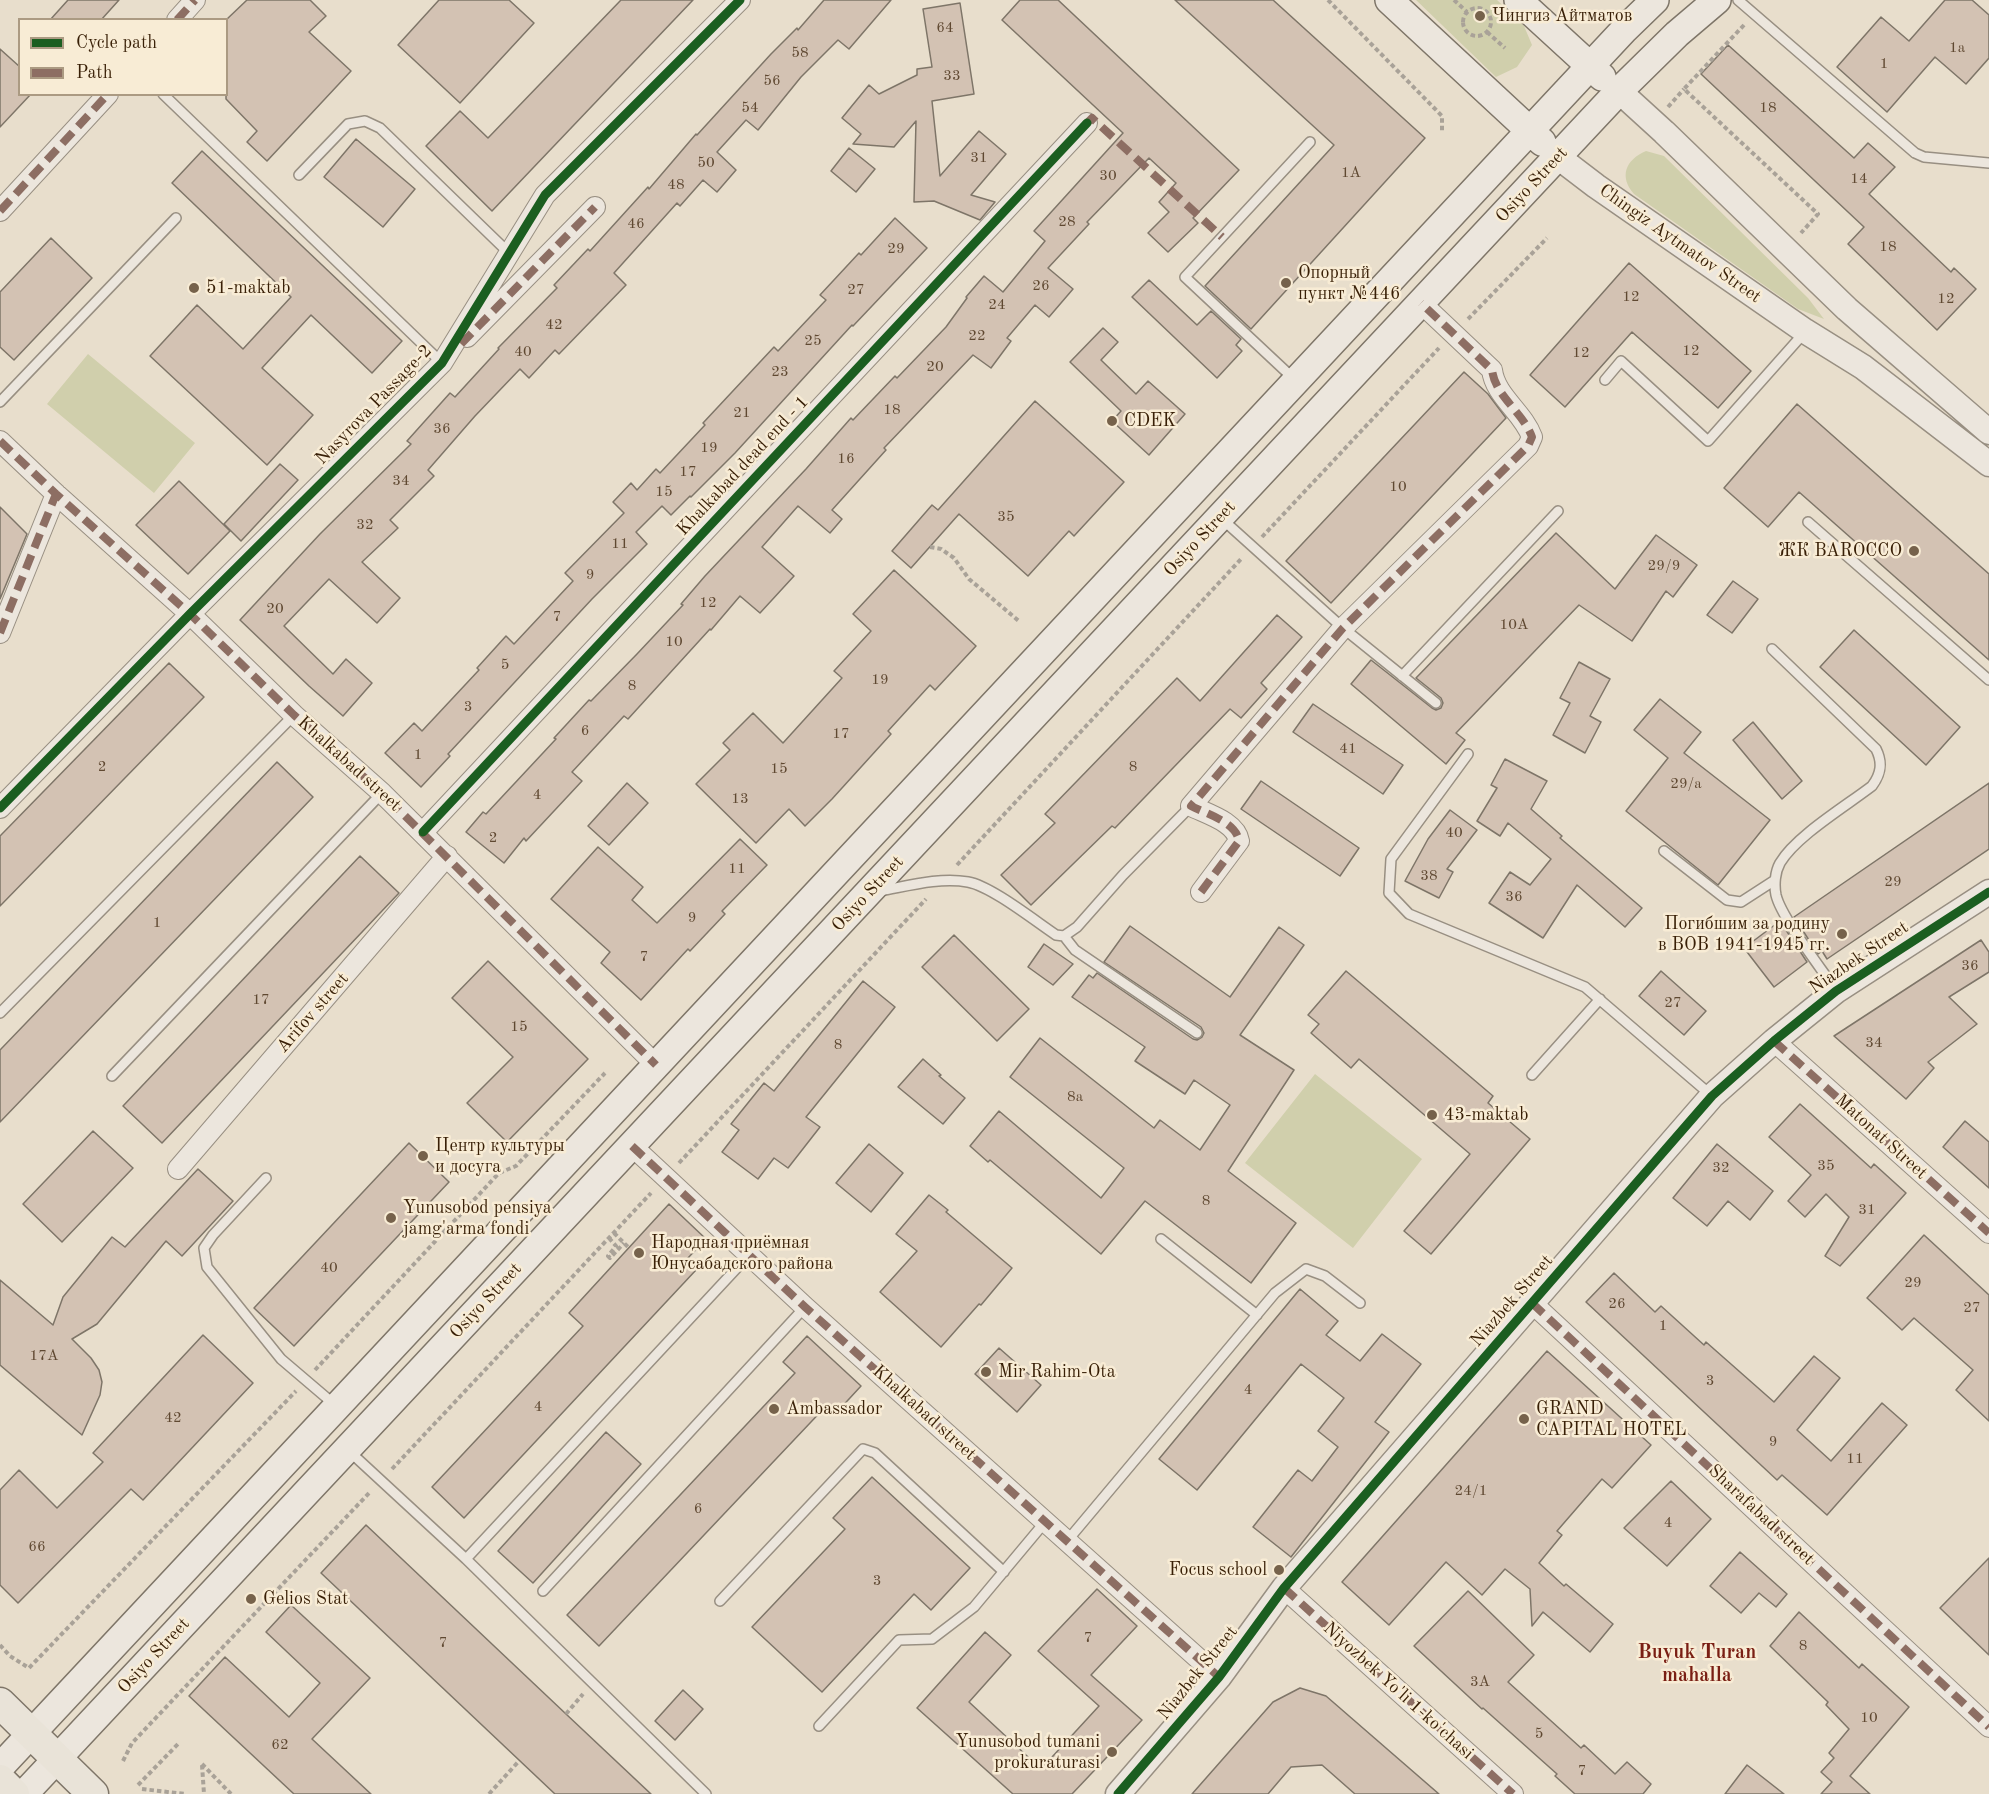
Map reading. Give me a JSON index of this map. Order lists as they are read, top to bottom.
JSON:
{
  "streets": {
    "main road": ["Osiyo Street", "Chingiz Aytmatov Street"],
    "street": [
      "Nasyrova Passage-2",
      "Khalkabad dead end - 1",
      "Khalkabad street",
      "Niazbek Street",
      "Arifov street",
      "Matonat Street",
      "Sharafabad street",
      "Niyozbek Yo'li 1-ko'chasi"
    ]
  },
  "crossings": [
    ["Osiyo Street", "Chingiz Aytmatov Street"],
    ["Osiyo Street", "Khalkabad street"],
    ["Nasyrova Passage-2", "Khalkabad street"],
    ["Khalkabad dead end - 1", "Khalkabad street"],
    ["Khalkabad street", "Niazbek Street"],
    ["Khalkabad street", "Arifov street"],
    ["Niazbek Street", "Matonat Street"],
    ["Niazbek Street", "Sharafabad street"],
    ["Niazbek Street", "Niyozbek Yo'li 1-ko'chasi"]
  ],
  "districts": ["Buyuk Turan mahalla"],
  "places": [
    "Чингиз Айтматов",
    "Опорный пункт №446",
    "51-maktab",
    "CDEK",
    "ЖК BAROCCO",
    "Погибшим за родину в ВОВ 1941-1945 гг.",
    "43-maktab",
    "Центр культуры и досуга",
    "Yunusobod pensiya jamg'arma fondi",
    "Народная приёмная Юнусабадского района",
    "Mir Rahim-Ota",
    "Ambassador",
    "GRAND CAPITAL HOTEL",
    "Focus school",
    "Gelios Stat",
    "Yunusobod tumani prokuraturasi"
  ],
  "house_numbers": [
    "64",
    "1a",
    "58",
    "1",
    "33",
    "56",
    "54",
    "18",
    "31",
    "50",
    "1A",
    "30",
    "14",
    "48",
    "28",
    "46",
    "18",
    "29",
    "26",
    "27",
    "12",
    "12",
    "24",
    "42",
    "22",
    "25",
    "12",
    "40",
    "12",
    "20",
    "23",
    "18",
    "21",
    "36",
    "19",
    "16",
    "17",
    "34",
    "10",
    "15",
    "35",
    "32",
    "11",
    "29/9",
    "9",
    "12",
    "20",
    "7",
    "10A",
    "10",
    "5",
    "19",
    "8",
    "3",
    "6",
    "17",
    "41",
    "1",
    "2",
    "8",
    "15",
    "29/a",
    "4",
    "13",
    "40",
    "2",
    "11",
    "38",
    "29",
    "36",
    "9",
    "1",
    "7",
    "36",
    "17",
    "27",
    "15",
    "34",
    "8",
    "8a",
    "35",
    "32",
    "8",
    "31",
    "40",
    "29",
    "26",
    "27",
    "1",
    "17A",
    "3",
    "4",
    "4",
    "42",
    "9",
    "11",
    "24/1",
    "6",
    "4",
    "66",
    "3",
    "7",
    "7",
    "8",
    "3А",
    "10",
    "5",
    "62",
    "7"
  ],
  "legend": ["Cycle path", "Path"]
}
